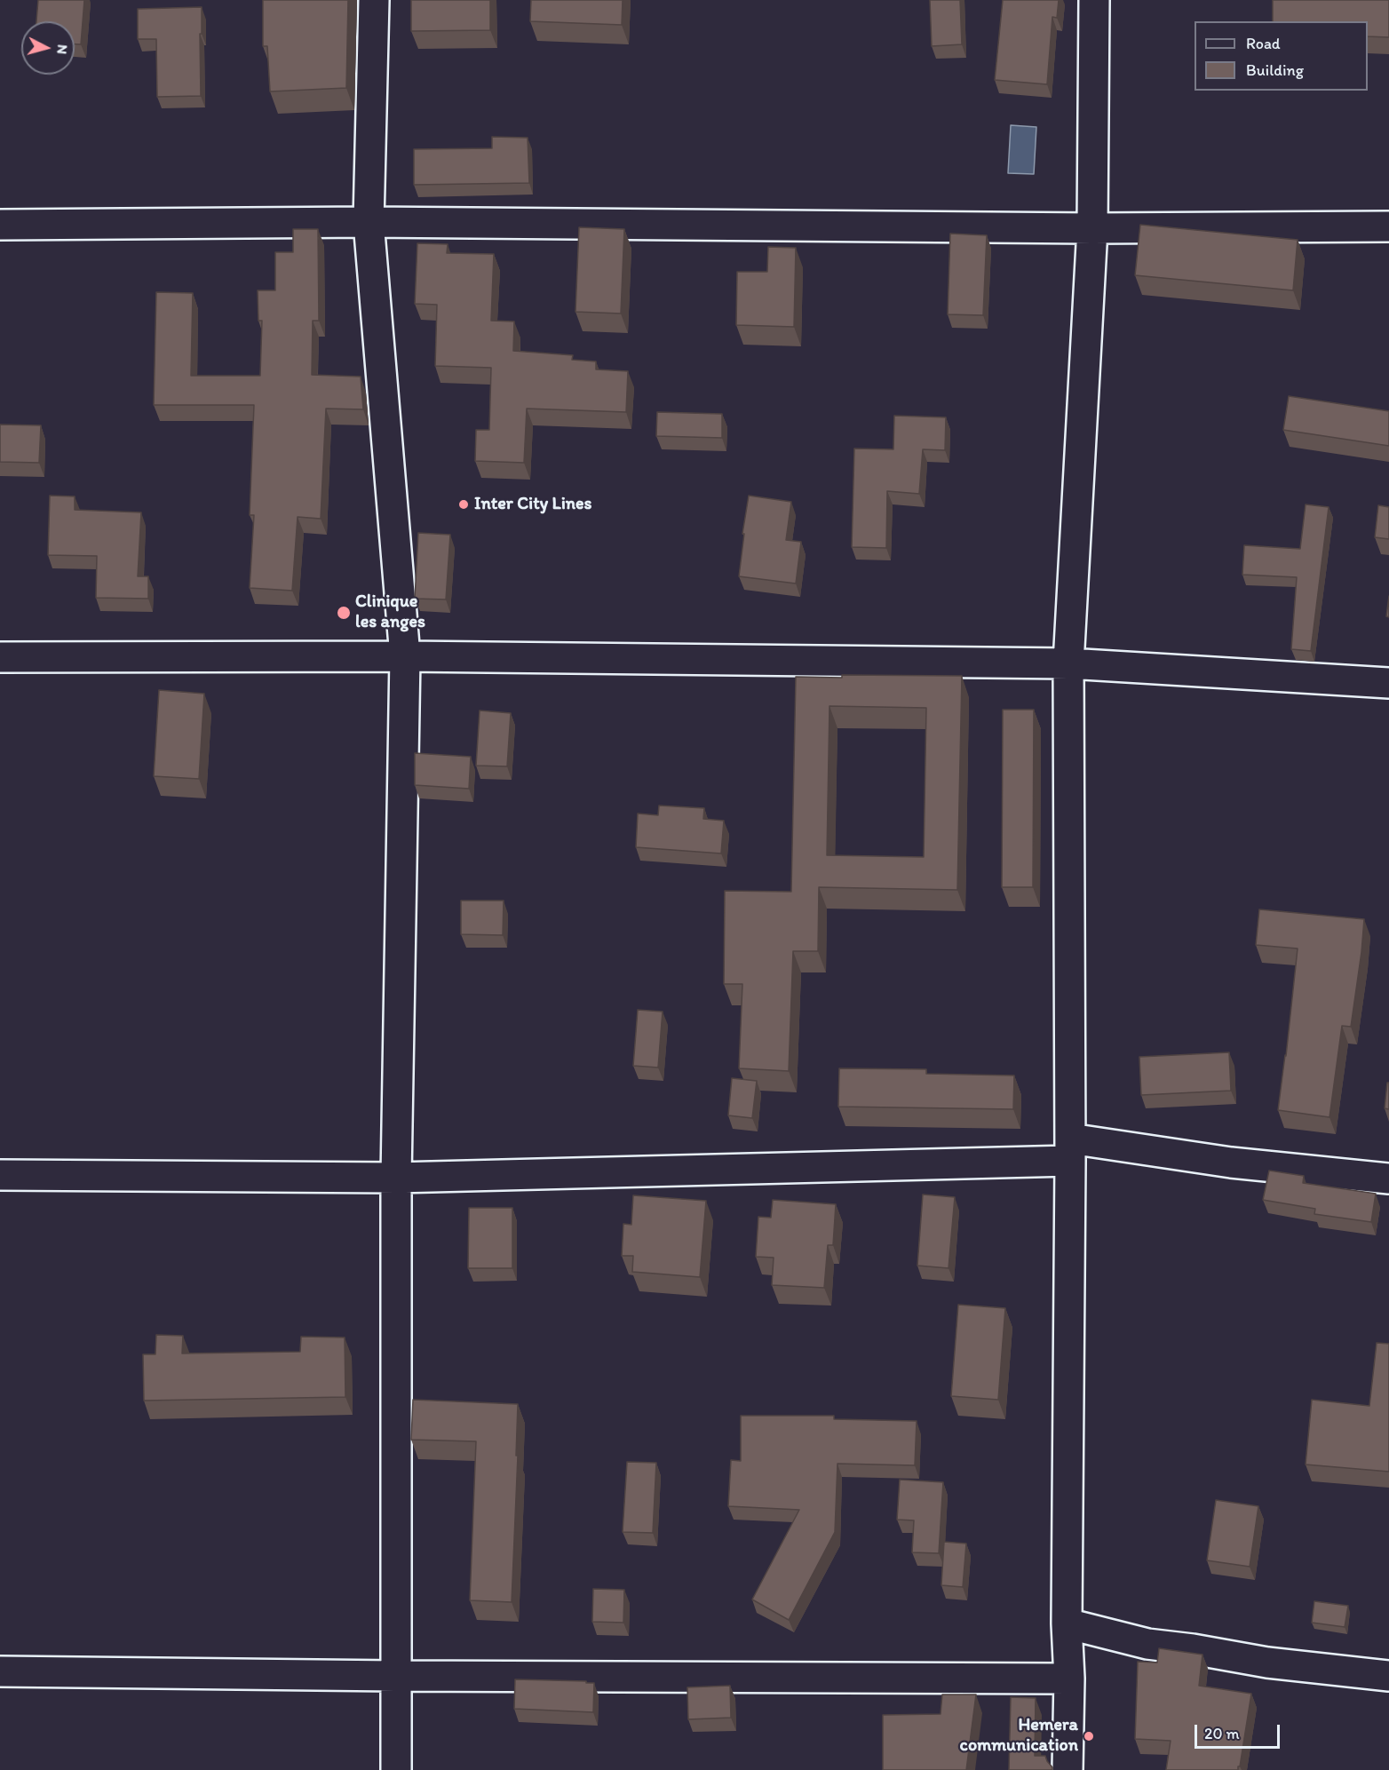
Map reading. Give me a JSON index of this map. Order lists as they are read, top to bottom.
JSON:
{
  "places": ["Inter City Lines", "Clinique les anges", "Hemera communication"],
  "legend": ["Road", "Building"],
  "scale_bar": "20 m",
  "north": "right"
}
